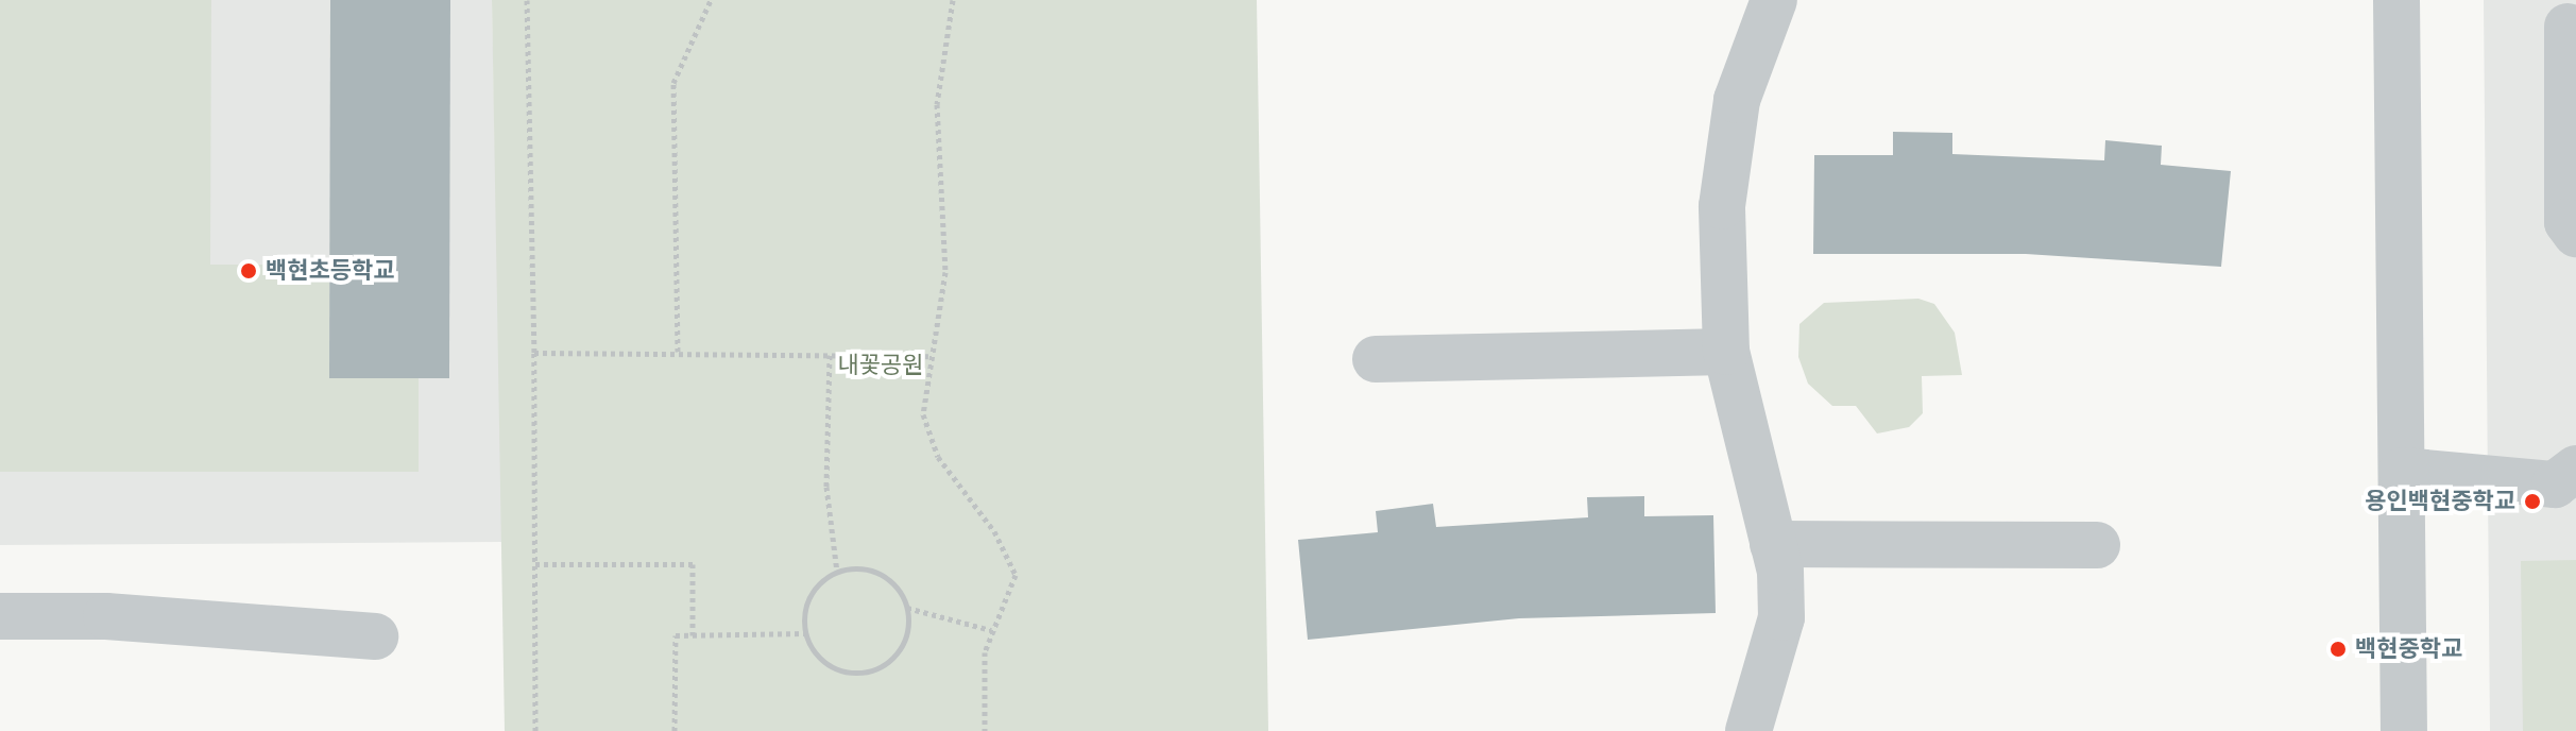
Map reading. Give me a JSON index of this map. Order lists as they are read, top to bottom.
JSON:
{
  "parks": ["내꽃공원"],
  "places": ["백현초등학교", "용인백현중학교", "백현중학교"]
}
